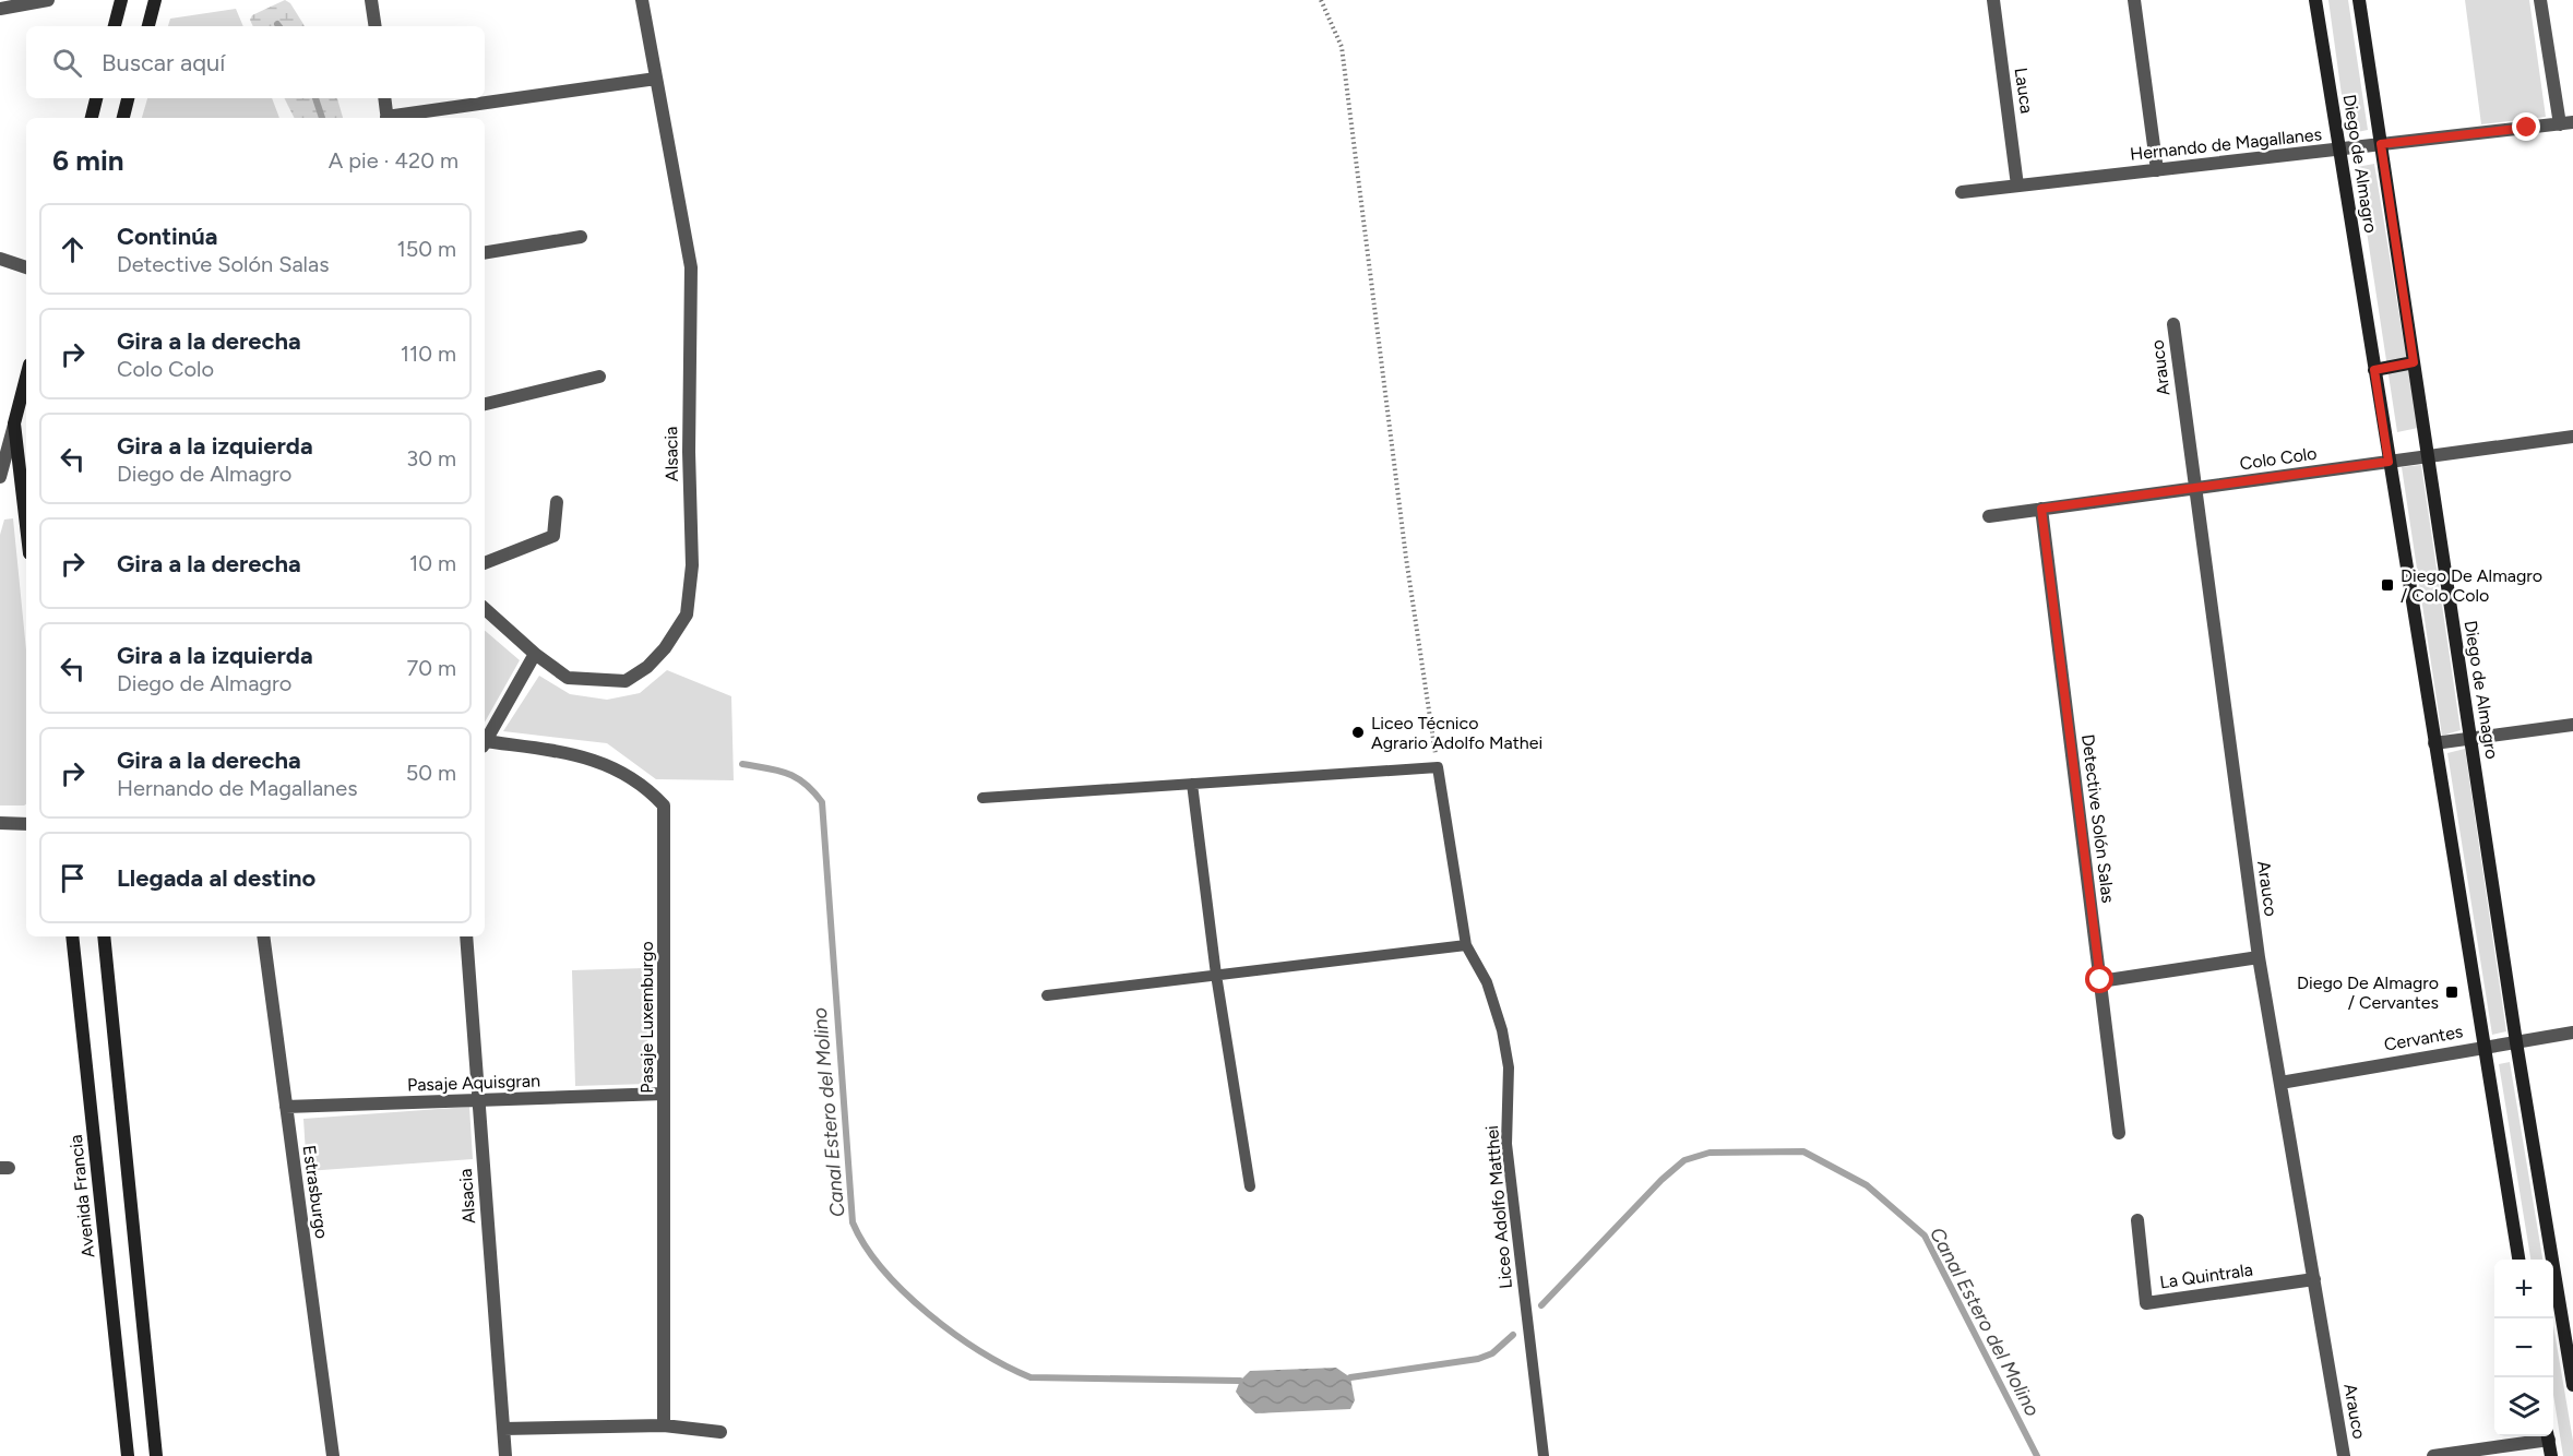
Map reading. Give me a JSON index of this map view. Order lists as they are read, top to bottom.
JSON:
{
  "streets": {
    "main road": ["Diego de Almagro", "Avenida Francia"],
    "street": [
      "Lauca",
      "Hernando de Magallanes",
      "Arauco",
      "Alsacia",
      "Colo Colo",
      "Detective Solón Salas",
      "Pasaje Luxemburgo",
      "Cervantes",
      "Pasaje Aquisgran",
      "Estrasburgo",
      "La Quintrala"
    ],
    "lane": ["Liceo Adolfo Matthei"]
  },
  "crossings": [
    ["Lauca", "Hernando de Magallanes"],
    ["Hernando de Magallanes", "Diego de Almagro"],
    ["Diego de Almagro", "Colo Colo"],
    ["Diego de Almagro", "Cervantes"],
    ["Arauco", "Colo Colo"],
    ["Arauco", "Cervantes"],
    ["Arauco", "La Quintrala"],
    ["Alsacia", "Pasaje Aquisgran"],
    ["Colo Colo", "Detective Solón Salas"],
    ["Pasaje Luxemburgo", "Pasaje Aquisgran"],
    ["Pasaje Aquisgran", "Estrasburgo"]
  ],
  "water": ["Canal Estero del Molino"],
  "places": {
    "transit": ["Diego De Almagro / Colo Colo", "Diego De Almagro / Cervantes"],
    "other": ["Liceo Técnico Agrario Adolfo Mathei"]
  },
  "page": {
    "search": "Buscar aquí",
    "heading": ["6 min", "A pie · 420 m"],
    "list": [
      ["Continúa", "Detective Solón Salas", "150 m"],
      ["Gira a la derecha", "Colo Colo", "110 m"],
      ["Gira a la izquierda", "Diego de Almagro", "30 m"],
      ["Gira a la derecha", "10 m"],
      ["Gira a la izquierda", "Diego de Almagro", "70 m"],
      ["Gira a la derecha", "Hernando de Magallanes", "50 m"],
      "Llegada al destino"
    ],
    "map_buttons": ["+", "−"]
  }
}
